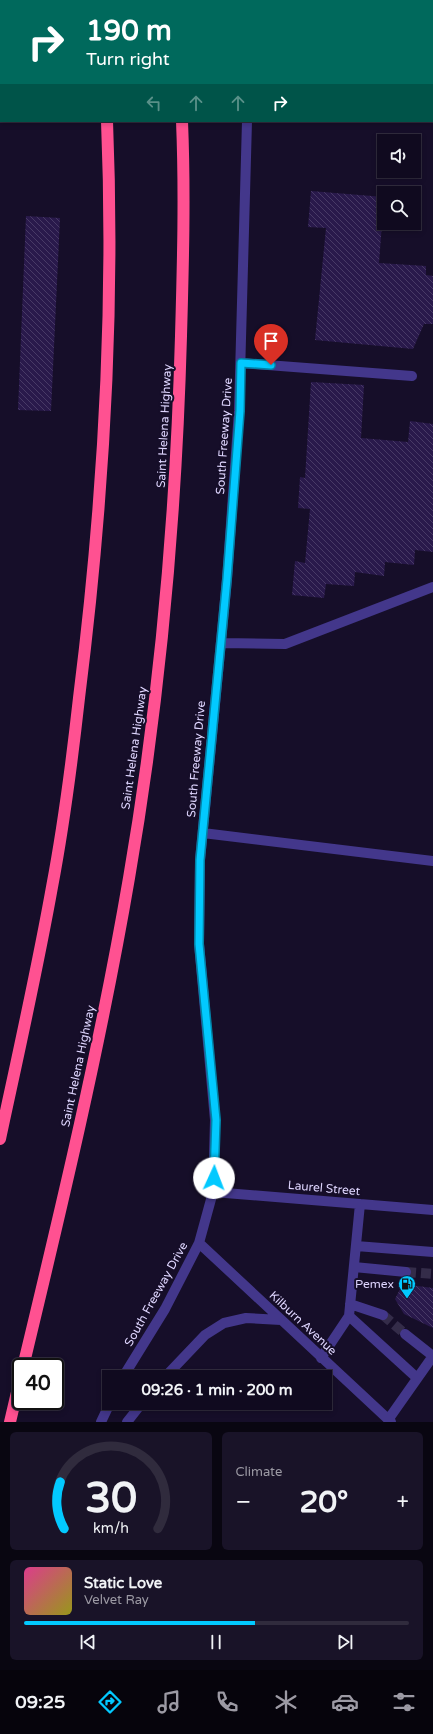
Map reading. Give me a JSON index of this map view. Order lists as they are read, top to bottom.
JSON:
{
  "streets": {
    "highway": ["Saint Helena Highway"],
    "street": ["South Freeway Drive", "Laurel Street", "Kilburn Avenue"]
  },
  "crossings": [
    ["South Freeway Drive", "Laurel Street"],
    ["South Freeway Drive", "Kilburn Avenue"]
  ],
  "places": {
    "fuel station": ["Pemex"]
  },
  "page": {
    "turn": ["190 m", "Turn right"],
    "limit": "40",
    "trip": "09:26 · 1 min · 200 m",
    "tile": "Climate",
    "heat": ["−", "20°", "+"],
    "song": ["Static Love", "Velvet Ray"],
    "tabs": "09:25",
    "gauge": ["30", "km/h"]
  }
}
